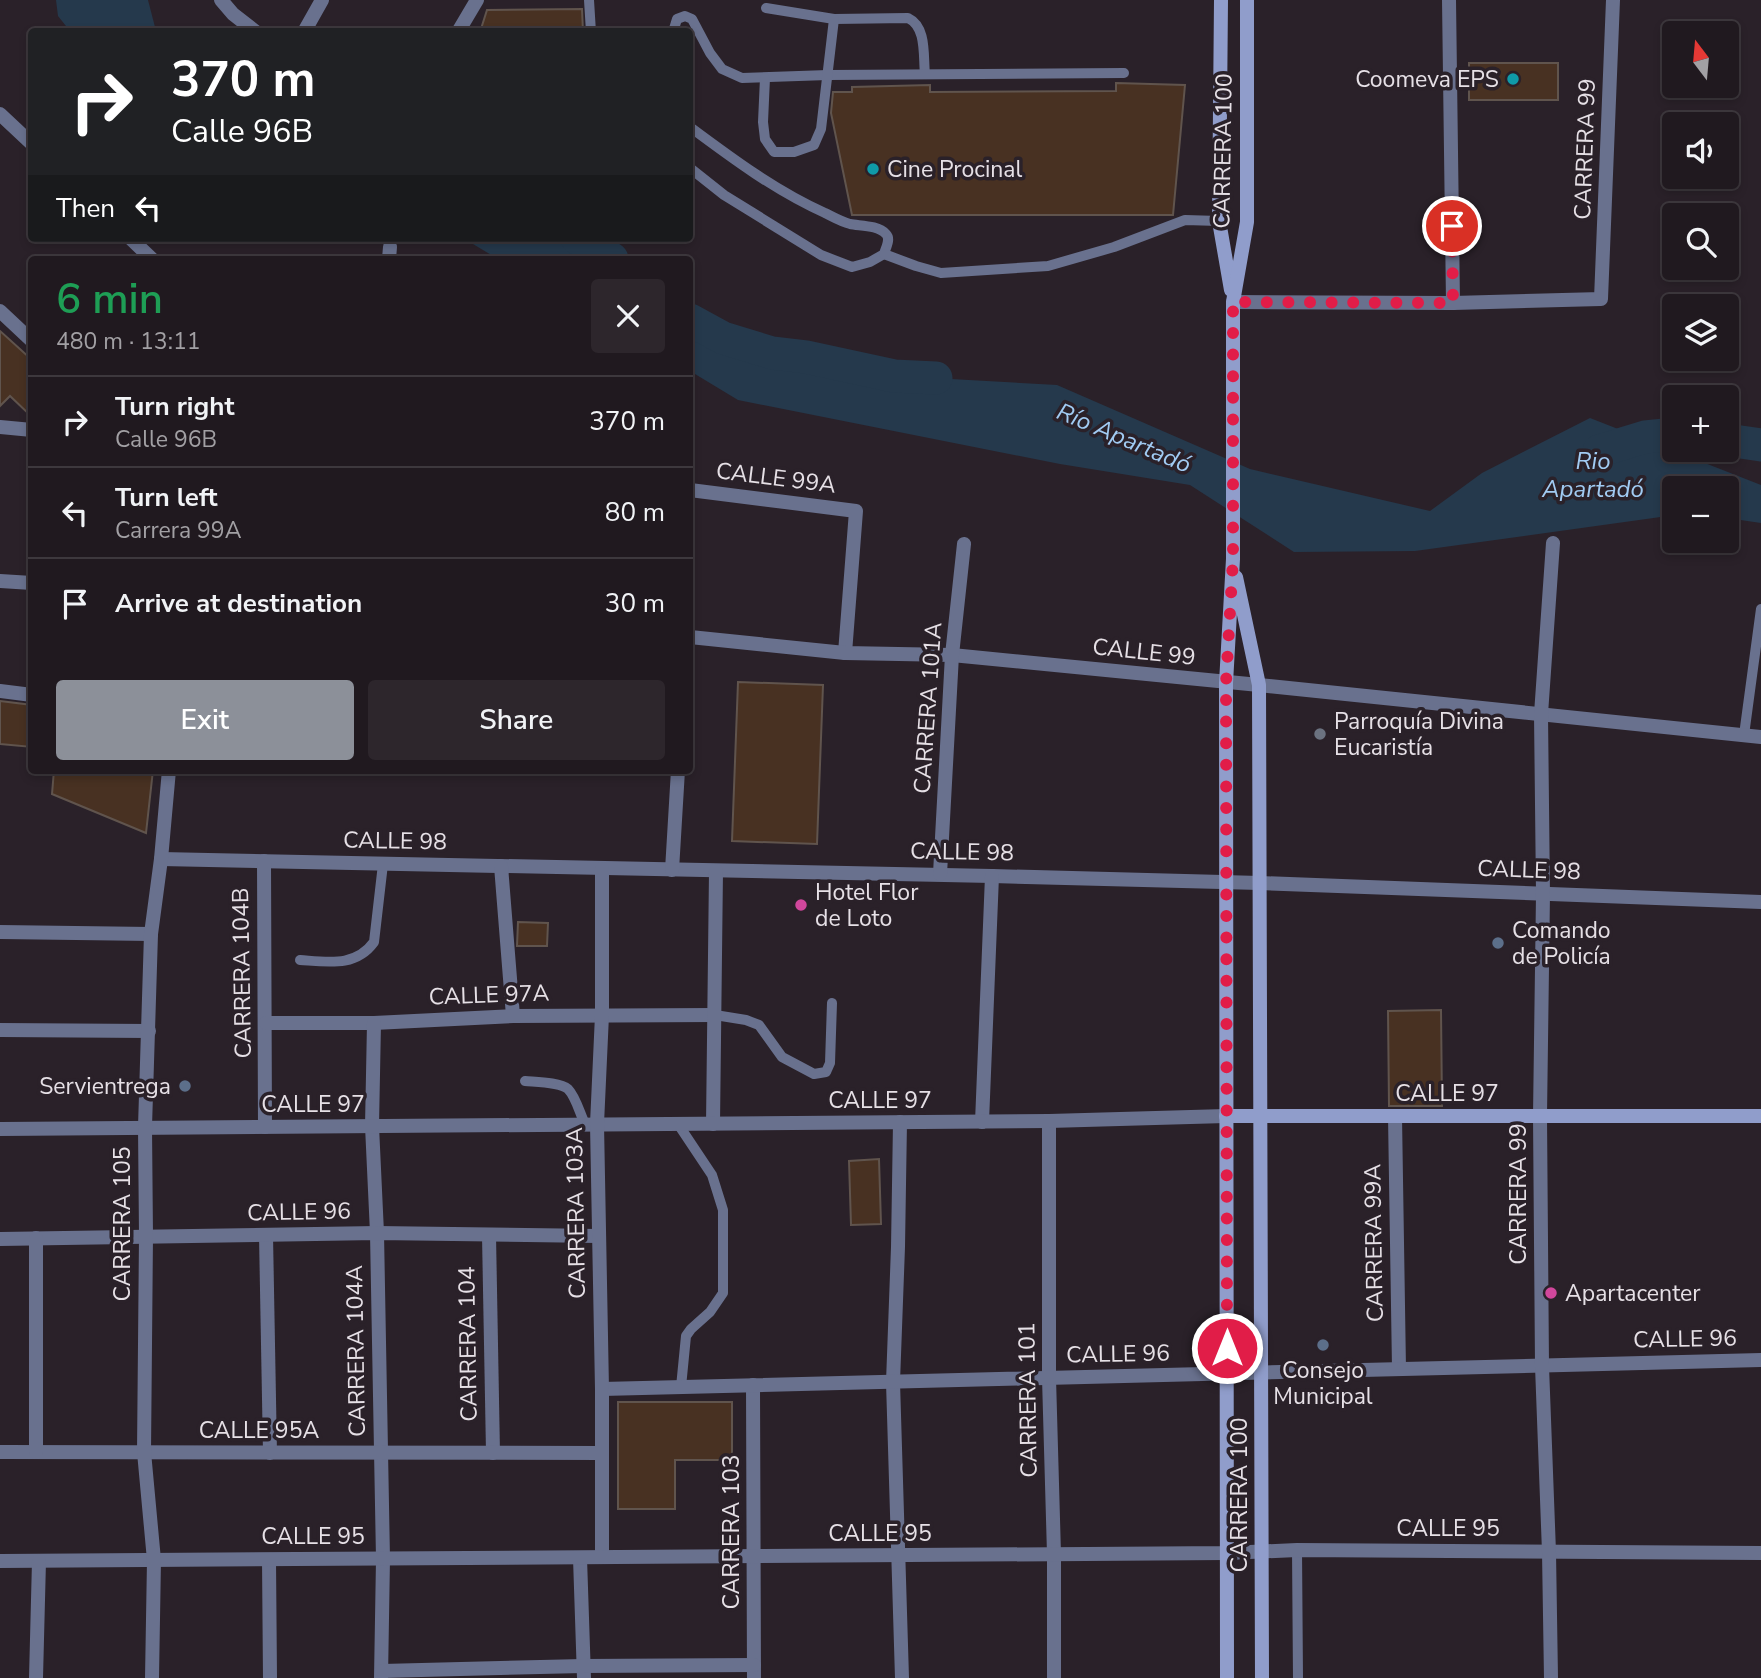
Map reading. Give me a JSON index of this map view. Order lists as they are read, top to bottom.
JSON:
{
  "streets": {
    "main road": ["CARRERA 100", "CALLE 97"],
    "street": [
      "CARRERA 99",
      "CALLE 99A",
      "CALLE 99",
      "CARRERA 101A",
      "CALLE 98",
      "CARRERA 104B",
      "CALLE 97A",
      "CALLE 96",
      "CARRERA 103A",
      "CARRERA 105",
      "CARRERA 99A",
      "CARRERA 104",
      "CARRERA 104A",
      "CARRERA 101",
      "CALLE 95A",
      "CALLE 95",
      "CARRERA 103"
    ]
  },
  "crossings": [
    ["CARRERA 99", "CALLE 99"],
    ["CARRERA 99", "CALLE 98"],
    ["CARRERA 99", "CALLE 97"],
    ["CARRERA 99", "CALLE 96"],
    ["CARRERA 99", "CALLE 95"],
    ["CARRERA 100", "CALLE 99"],
    ["CARRERA 100", "CALLE 98"],
    ["CARRERA 100", "CALLE 97"],
    ["CARRERA 100", "CALLE 96"],
    ["CARRERA 100", "CALLE 95"],
    ["CALLE 99A", "CALLE 99"],
    ["CALLE 99", "CARRERA 101A"],
    ["CARRERA 101A", "CALLE 98"],
    ["CALLE 98", "CARRERA 104B"],
    ["CALLE 98", "CARRERA 103A"],
    ["CALLE 98", "CARRERA 105"],
    ["CARRERA 104B", "CALLE 97A"],
    ["CARRERA 104B", "CALLE 97"],
    ["CALLE 97A", "CARRERA 103A"],
    ["CALLE 97A", "CARRERA 104A"],
    ["CALLE 97", "CARRERA 103A"],
    ["CALLE 97", "CARRERA 105"],
    ["CALLE 97", "CARRERA 99A"],
    ["CALLE 97", "CARRERA 104A"],
    ["CALLE 97", "CARRERA 101"],
    ["CALLE 96", "CARRERA 103A"],
    ["CALLE 96", "CARRERA 105"],
    ["CALLE 96", "CARRERA 99A"],
    ["CALLE 96", "CARRERA 104"],
    ["CALLE 96", "CARRERA 104A"],
    ["CALLE 96", "CARRERA 101"],
    ["CALLE 96", "CARRERA 103"],
    ["CARRERA 103A", "CALLE 95A"],
    ["CARRERA 103A", "CALLE 95"],
    ["CARRERA 105", "CALLE 95A"],
    ["CARRERA 105", "CALLE 95"],
    ["CARRERA 104", "CALLE 95A"],
    ["CARRERA 104A", "CALLE 95A"],
    ["CARRERA 104A", "CALLE 95"],
    ["CARRERA 101", "CALLE 95"],
    ["CALLE 95", "CARRERA 103"]
  ],
  "water": ["Río Apartadó", "Rio Apartadó"],
  "places": [
    "Coomeva EPS",
    "Cine Procinal",
    "Parroquía Divina Eucaristía",
    "Hotel Flor de Loto",
    "Comando de Policía",
    "Servientrega",
    "Apartacenter",
    "Consejo Municipal"
  ],
  "north": "top",
  "page": {
    "map_buttons": ["+", "−"],
    "turn": ["370 m", "Calle 96B"],
    "then": "Then",
    "heading": ["6 min", "480 m · 13:11"],
    "list": [
      {
        "name": "Turn right",
        "note": "Calle 96B",
        "value": "370 m"
      },
      {
        "name": "Turn left",
        "note": "Carrera 99A",
        "value": "80 m"
      },
      {
        "name": "Arrive at destination",
        "value": "30 m"
      }
    ],
    "buttons": ["Exit", "Share"]
  }
}
